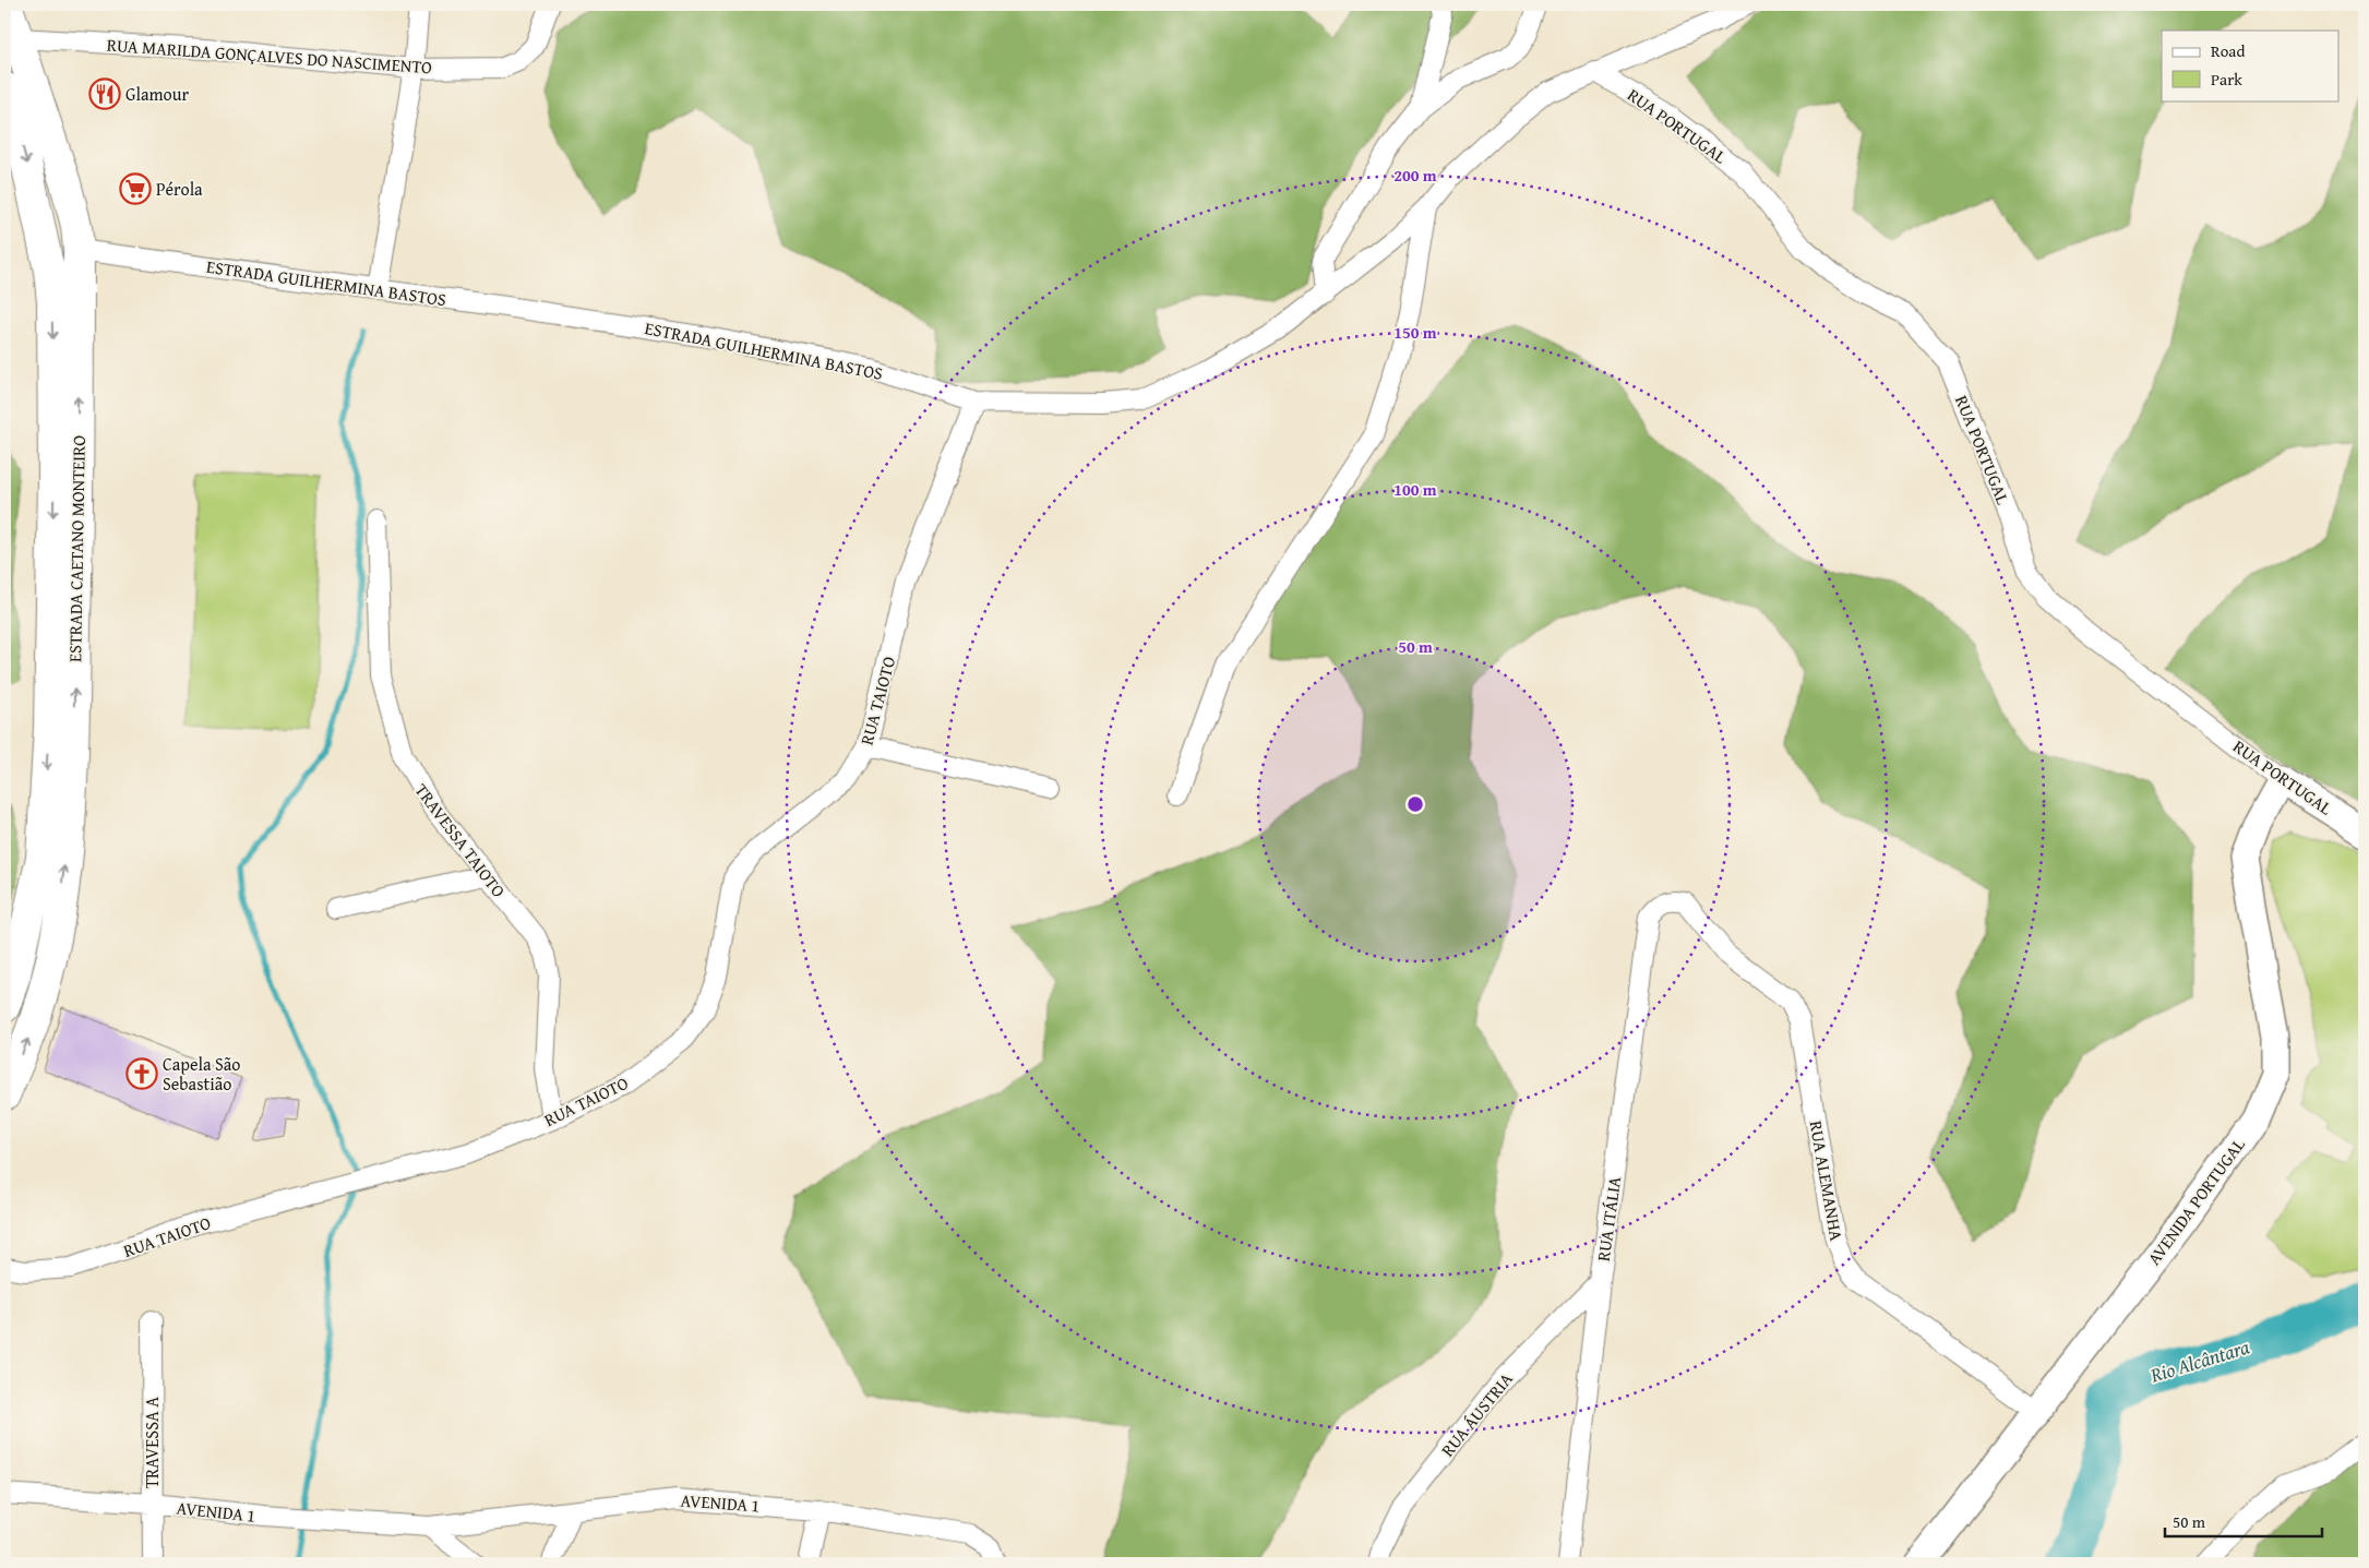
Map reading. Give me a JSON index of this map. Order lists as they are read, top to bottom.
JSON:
{
  "streets": {
    "main road": ["ESTRADA CAETANO MONTEIRO"],
    "street": [
      "RUA MARILDA GONÇALVES DO NASCIMENTO",
      "RUA PORTUGAL",
      "ESTRADA GUILHERMINA BASTOS",
      "RUA TAIOTO",
      "TRAVESSA TAIOTO",
      "RUA ALEMANHA",
      "AVENIDA PORTUGAL",
      "RUA ITÁLIA",
      "RUA ÁUSTRIA",
      "TRAVESSA A",
      "AVENIDA 1"
    ]
  },
  "crossings": [
    ["RUA MARILDA GONÇALVES DO NASCIMENTO", "ESTRADA CAETANO MONTEIRO"],
    ["RUA PORTUGAL", "ESTRADA GUILHERMINA BASTOS"],
    ["RUA PORTUGAL", "AVENIDA PORTUGAL"],
    ["ESTRADA GUILHERMINA BASTOS", "ESTRADA CAETANO MONTEIRO"],
    ["ESTRADA GUILHERMINA BASTOS", "RUA TAIOTO"],
    ["RUA TAIOTO", "TRAVESSA TAIOTO"],
    ["RUA ALEMANHA", "AVENIDA PORTUGAL"],
    ["RUA ALEMANHA", "RUA ITÁLIA"],
    ["RUA ITÁLIA", "RUA ÁUSTRIA"],
    ["TRAVESSA A", "AVENIDA 1"]
  ],
  "water": ["Rio Alcântara"],
  "places": {
    "restaurant": ["Glamour"],
    "supermarket": ["Pérola"],
    "church": ["Capela São Sebastião"]
  },
  "legend": ["Road", "Park"],
  "scale_bar": "50 m",
  "rings": [
    "200 m",
    "150 m",
    "100 m",
    "50 m"
  ]
}
